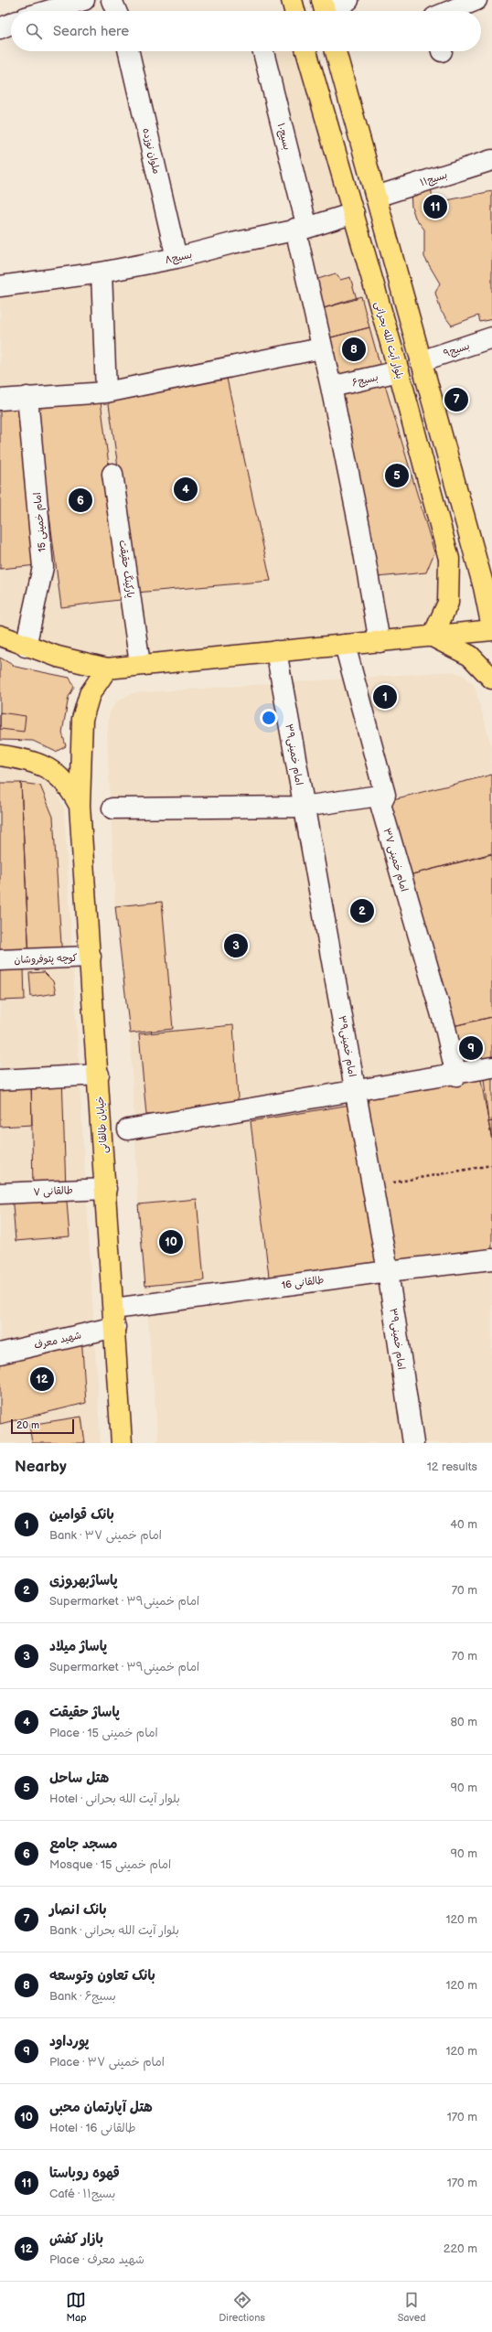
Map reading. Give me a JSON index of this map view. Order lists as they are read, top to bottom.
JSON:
{
  "streets": {
    "main road": ["بلوار آیت الله بحرانی", "خیابان طالقانی"],
    "street": [
      "بسیج۱۰",
      "ملوان نوزده",
      "بسیج۱۱",
      "بسیج۸",
      "بسیج۹",
      "بسیج۶",
      "امام خمینی 15",
      "پارکینگ حقیقت",
      "امام خمینی۳۹",
      "امام خمینی ۳۷",
      "کوچه پتوفروشان",
      "طالقانی ۷",
      "طالقانی 16",
      "شهید معرف"
    ]
  },
  "crossings": [
    ["بسیج۱۰", "بسیج۸"],
    ["بسیج۱۰", "بسیج۶"],
    ["ملوان نوزده", "بسیج۸"],
    ["بسیج۸", "بلوار آیت الله بحرانی"],
    ["بلوار آیت الله بحرانی", "بسیج۶"],
    ["امام خمینی۳۹", "طالقانی 16"],
    ["کوچه پتوفروشان", "خیابان طالقانی"],
    ["خیابان طالقانی", "طالقانی ۷"],
    ["خیابان طالقانی", "طالقانی 16"],
    ["خیابان طالقانی", "شهید معرف"],
    ["طالقانی 16", "شهید معرف"]
  ],
  "scale_bar": "20 m",
  "page": {
    "search": "Search here",
    "pins": [
      "11",
      "8",
      "7",
      "5",
      "4",
      "6",
      "1",
      "2",
      "3",
      "9",
      "10",
      "12"
    ],
    "scale": "20 m",
    "heading": ["Nearby", "12 results"],
    "list": [
      {
        "mark": "1",
        "name": "بانک قوامین",
        "note": "Bank · امام خمینی ۳۷",
        "value": "40 m"
      },
      {
        "mark": "2",
        "name": "پاساژبهروزی",
        "note": "Supermarket · امام خمینی۳۹",
        "value": "70 m"
      },
      {
        "mark": "3",
        "name": "پاساژ میلاد",
        "note": "Supermarket · امام خمینی۳۹",
        "value": "70 m"
      },
      {
        "mark": "4",
        "name": "پاساژ حقیقت",
        "note": "Place · امام خمینی 15",
        "value": "80 m"
      },
      {
        "mark": "5",
        "name": "هتل ساحل",
        "note": "Hotel · بلوار آیت الله بحرانی",
        "value": "90 m"
      },
      {
        "mark": "6",
        "name": "مسجد جامع",
        "note": "Mosque · امام خمینی 15",
        "value": "90 m"
      },
      {
        "mark": "7",
        "name": "بانک انصار",
        "note": "Bank · بلوار آیت الله بحرانی",
        "value": "120 m"
      },
      {
        "mark": "8",
        "name": "بانک تعاون وتوسعه",
        "note": "Bank · بسیج۶",
        "value": "120 m"
      },
      {
        "mark": "9",
        "name": "پورداود",
        "note": "Place · امام خمینی ۳۷",
        "value": "120 m"
      },
      {
        "mark": "10",
        "name": "هتل آپارتمان محبی",
        "note": "Hotel · طالقانی 16",
        "value": "170 m"
      },
      {
        "mark": "11",
        "name": "قهوه روباستا",
        "note": "Café · بسیج۱۱",
        "value": "170 m"
      },
      {
        "mark": "12",
        "name": "بازار کفش",
        "note": "Place · شهید معرف",
        "value": "220 m"
      }
    ],
    "nav": ["Map", "Directions", "Saved"]
  }
}
